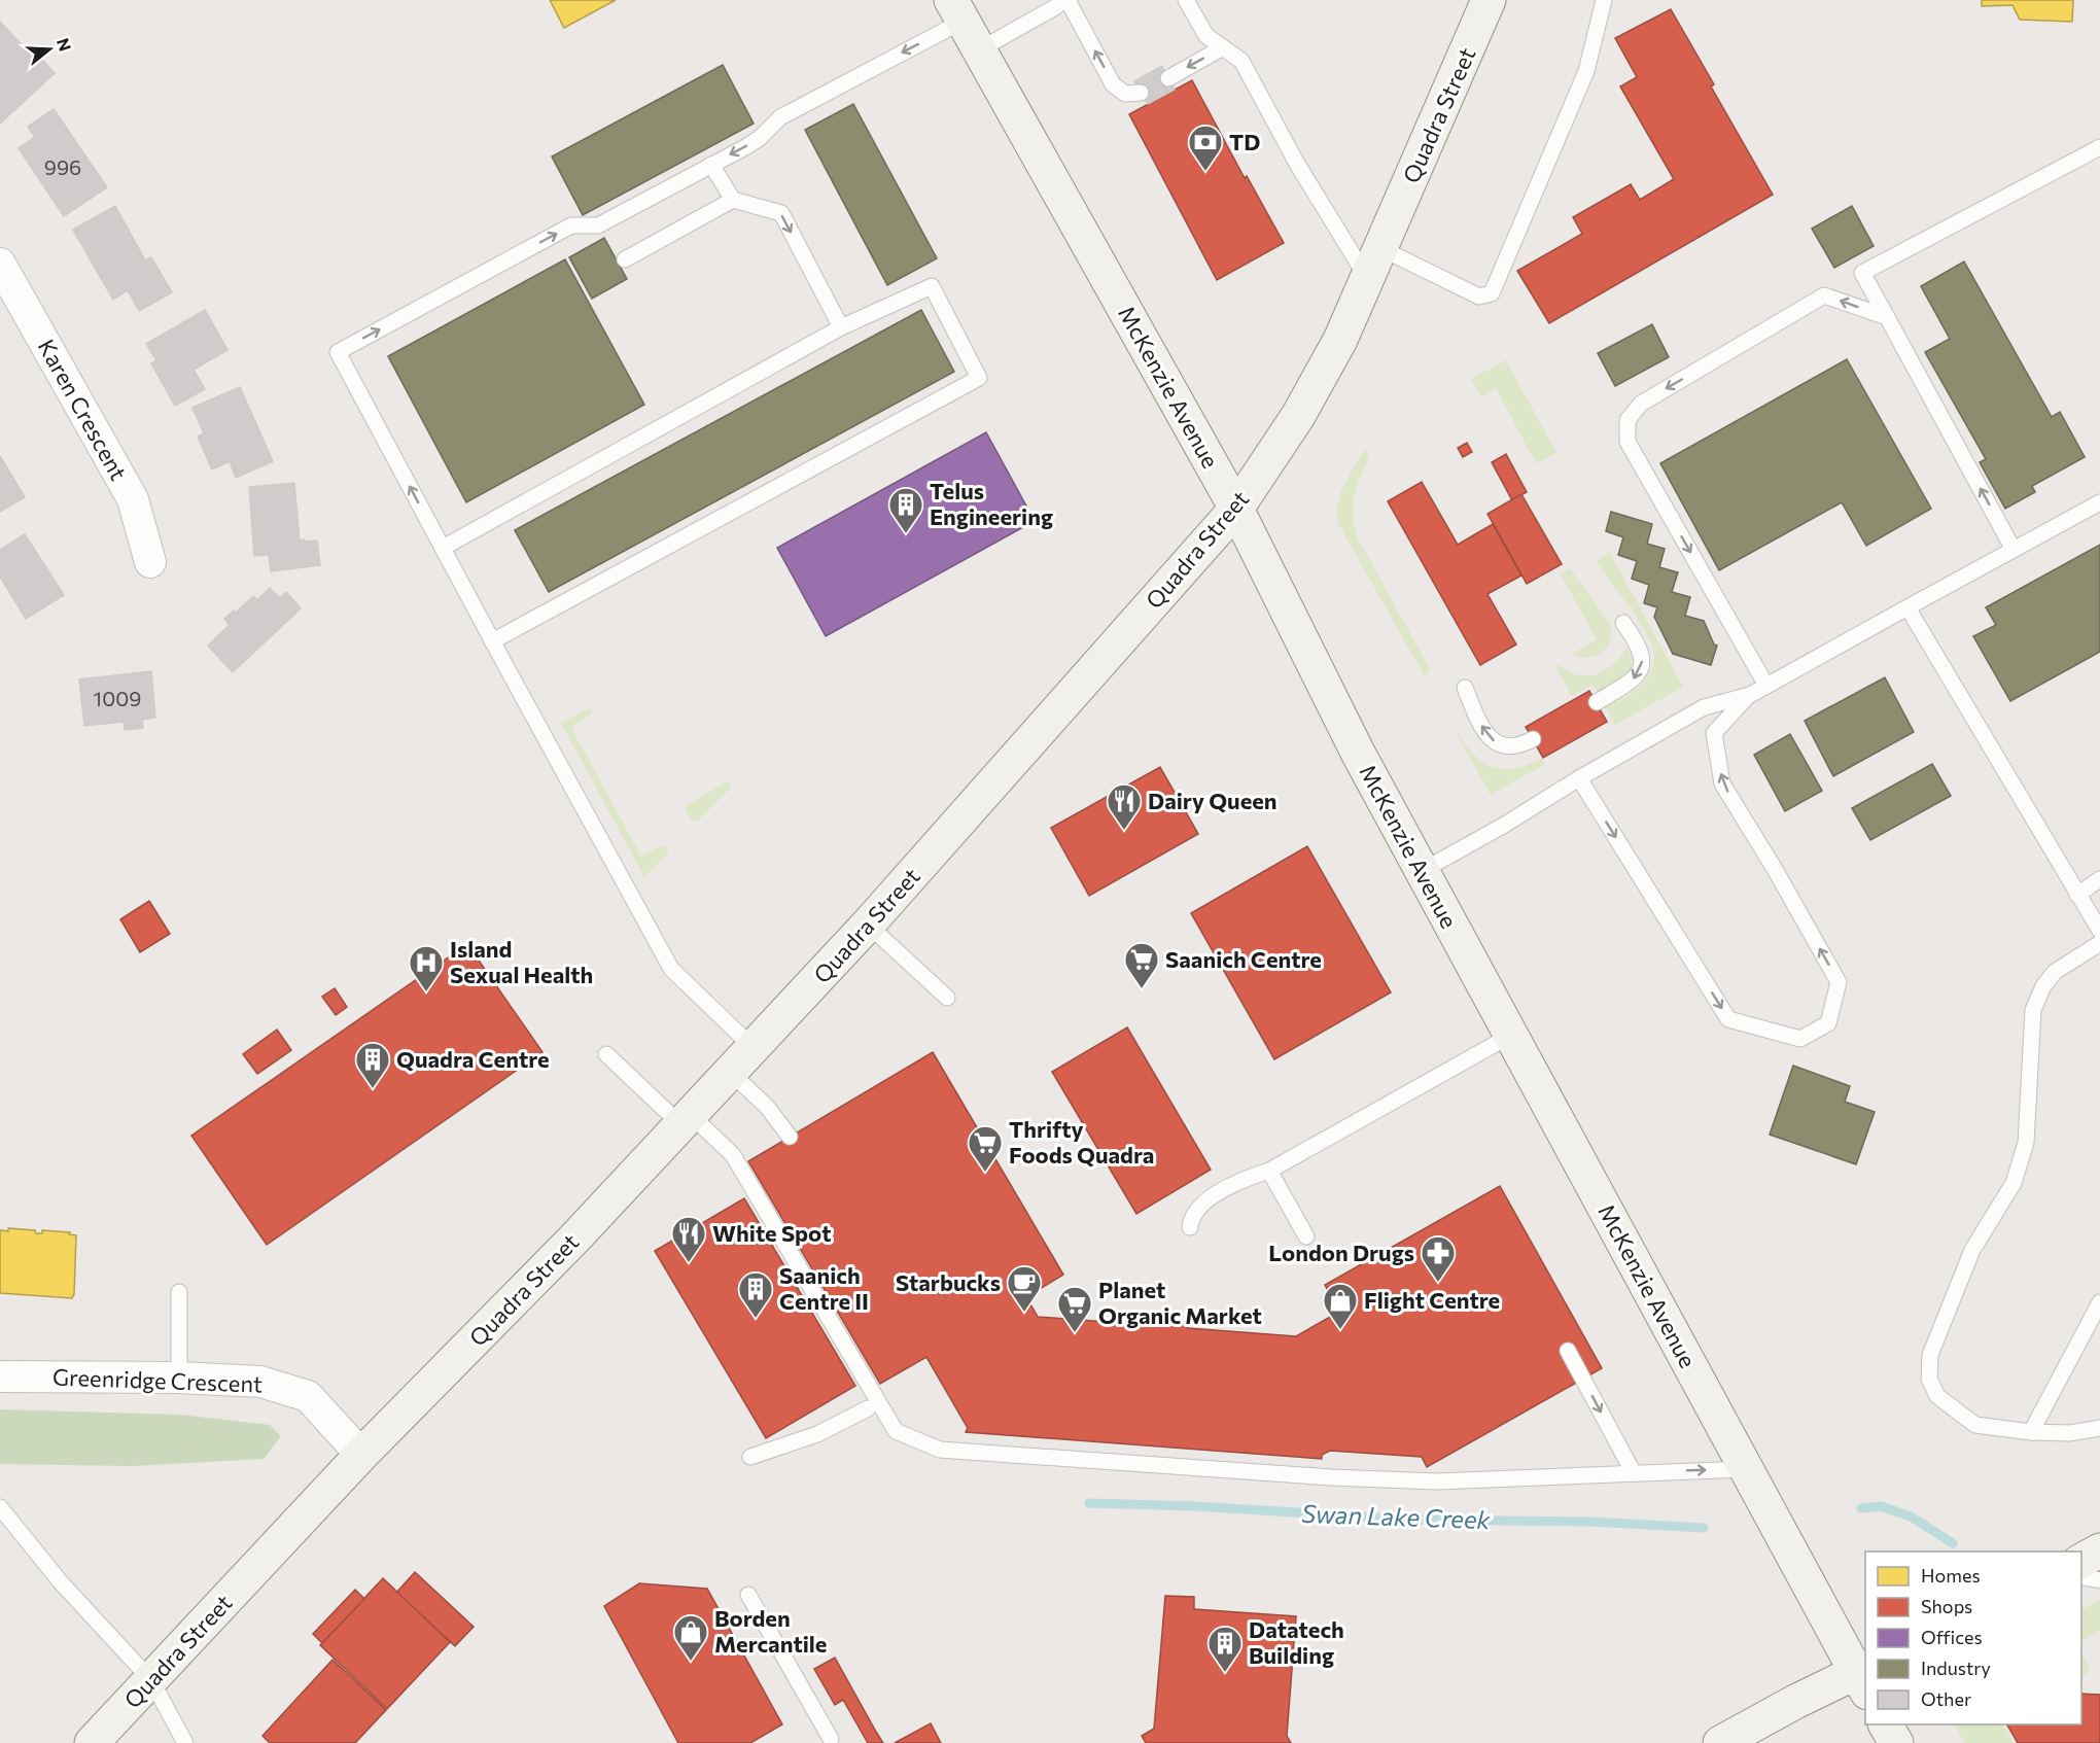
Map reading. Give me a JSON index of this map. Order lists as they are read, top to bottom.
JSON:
{
  "streets": {
    "main road": ["Quadra Street", "McKenzie Avenue"],
    "street": ["Karen Crescent", "Greenridge Crescent"]
  },
  "crossings": [
    ["Quadra Street", "McKenzie Avenue"],
    ["Quadra Street", "Greenridge Crescent"]
  ],
  "water": ["Swan Lake Creek"],
  "places": {
    "bank": ["TD"],
    "building": [
      "Telus Engineering",
      "Quadra Centre",
      "Saanich Centre II",
      "Datatech Building"
    ],
    "restaurant": ["Dairy Queen", "White Spot"],
    "supermarket": ["Saanich Centre", "Thrifty Foods Quadra", "Planet Organic Market"],
    "hospital": ["Island Sexual Health"],
    "pharmacy": ["London Drugs"],
    "cafe": ["Starbucks"],
    "shop": ["Flight Centre", "Borden Mercantile"]
  },
  "house_numbers": ["996", "1009"],
  "legend": [
    "Homes",
    "Shops",
    "Offices",
    "Industry",
    "Other"
  ],
  "north": "right"
}
